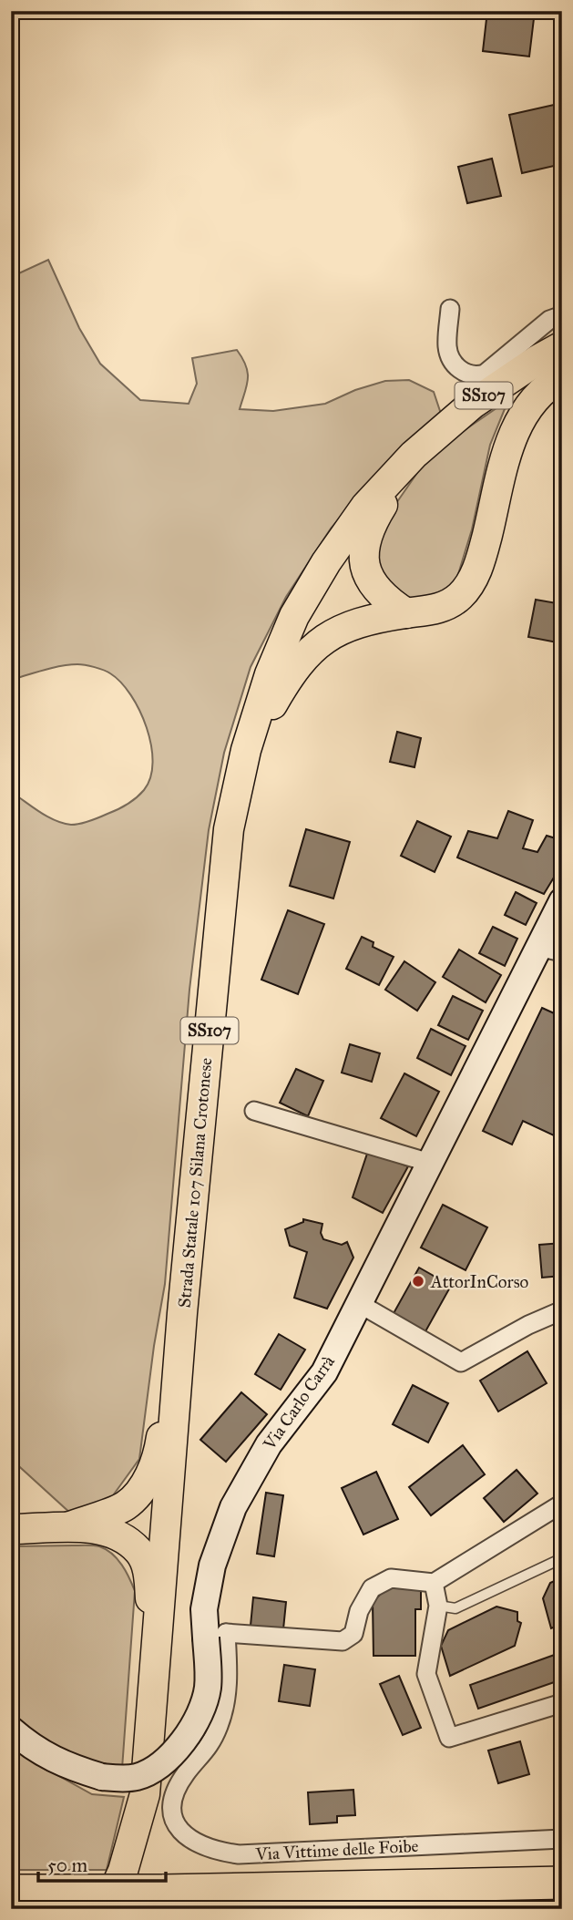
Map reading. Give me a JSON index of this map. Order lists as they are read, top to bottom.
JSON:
{
  "streets": {
    "highway": ["SS107", "Strada Statale 107 Silana Crotonese"],
    "main road": ["Via Carlo Carrà"],
    "street": ["Via Vittime delle Foibe"]
  },
  "crossings": [
    ["Via Carlo Carrà", "Via Vittime delle Foibe"]
  ],
  "places": ["AttorInCorso"],
  "scale_bar": "50 m"
}
